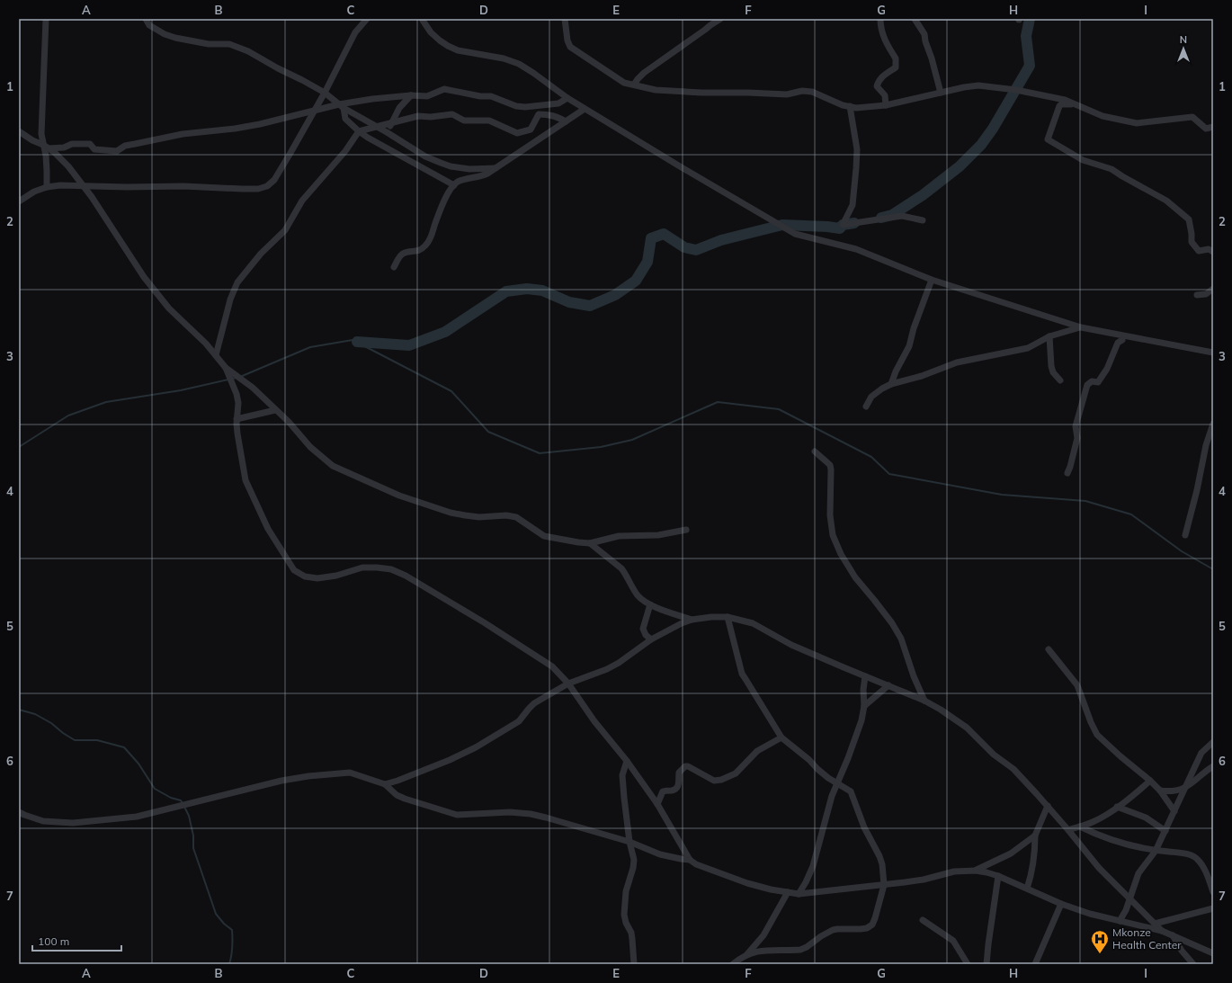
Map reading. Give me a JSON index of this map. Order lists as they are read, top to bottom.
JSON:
{
  "places": {
    "hospital": ["Mkonze Health Center"]
  },
  "scale_bar": "100 m",
  "north": "top",
  "grid": {
    "columns": [
      "A",
      "B",
      "C",
      "D",
      "E",
      "F",
      "G",
      "H",
      "I"
    ],
    "rows": [
      "1",
      "2",
      "3",
      "4",
      "5",
      "6",
      "7"
    ]
  }
}
